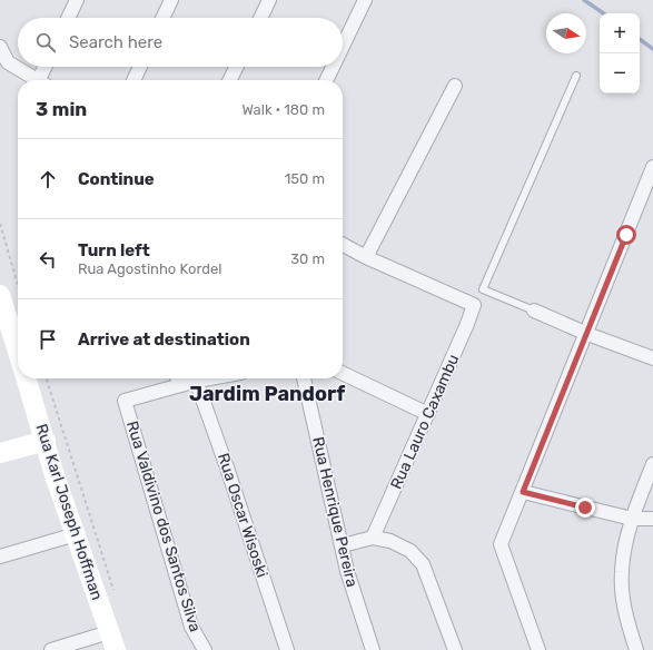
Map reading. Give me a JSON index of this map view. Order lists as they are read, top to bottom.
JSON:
{
  "streets": {
    "street": [
      "Rua Lauro Caxambu",
      "Rua Karl Joseph Hoffman",
      "Rua Henrique Pereira",
      "Rua Oscar Wisoski",
      "Rua Valdivino dos Santos Silva"
    ]
  },
  "districts": ["Jardim Pandorf"],
  "north": "right",
  "page": {
    "map_buttons": ["+", "−"],
    "search": "Search here",
    "heading": ["3 min", "Walk · 180 m"],
    "list": [
      ["Continue", "150 m"],
      ["Turn left", "Rua Agostinho Kordel", "30 m"],
      "Arrive at destination"
    ]
  }
}
